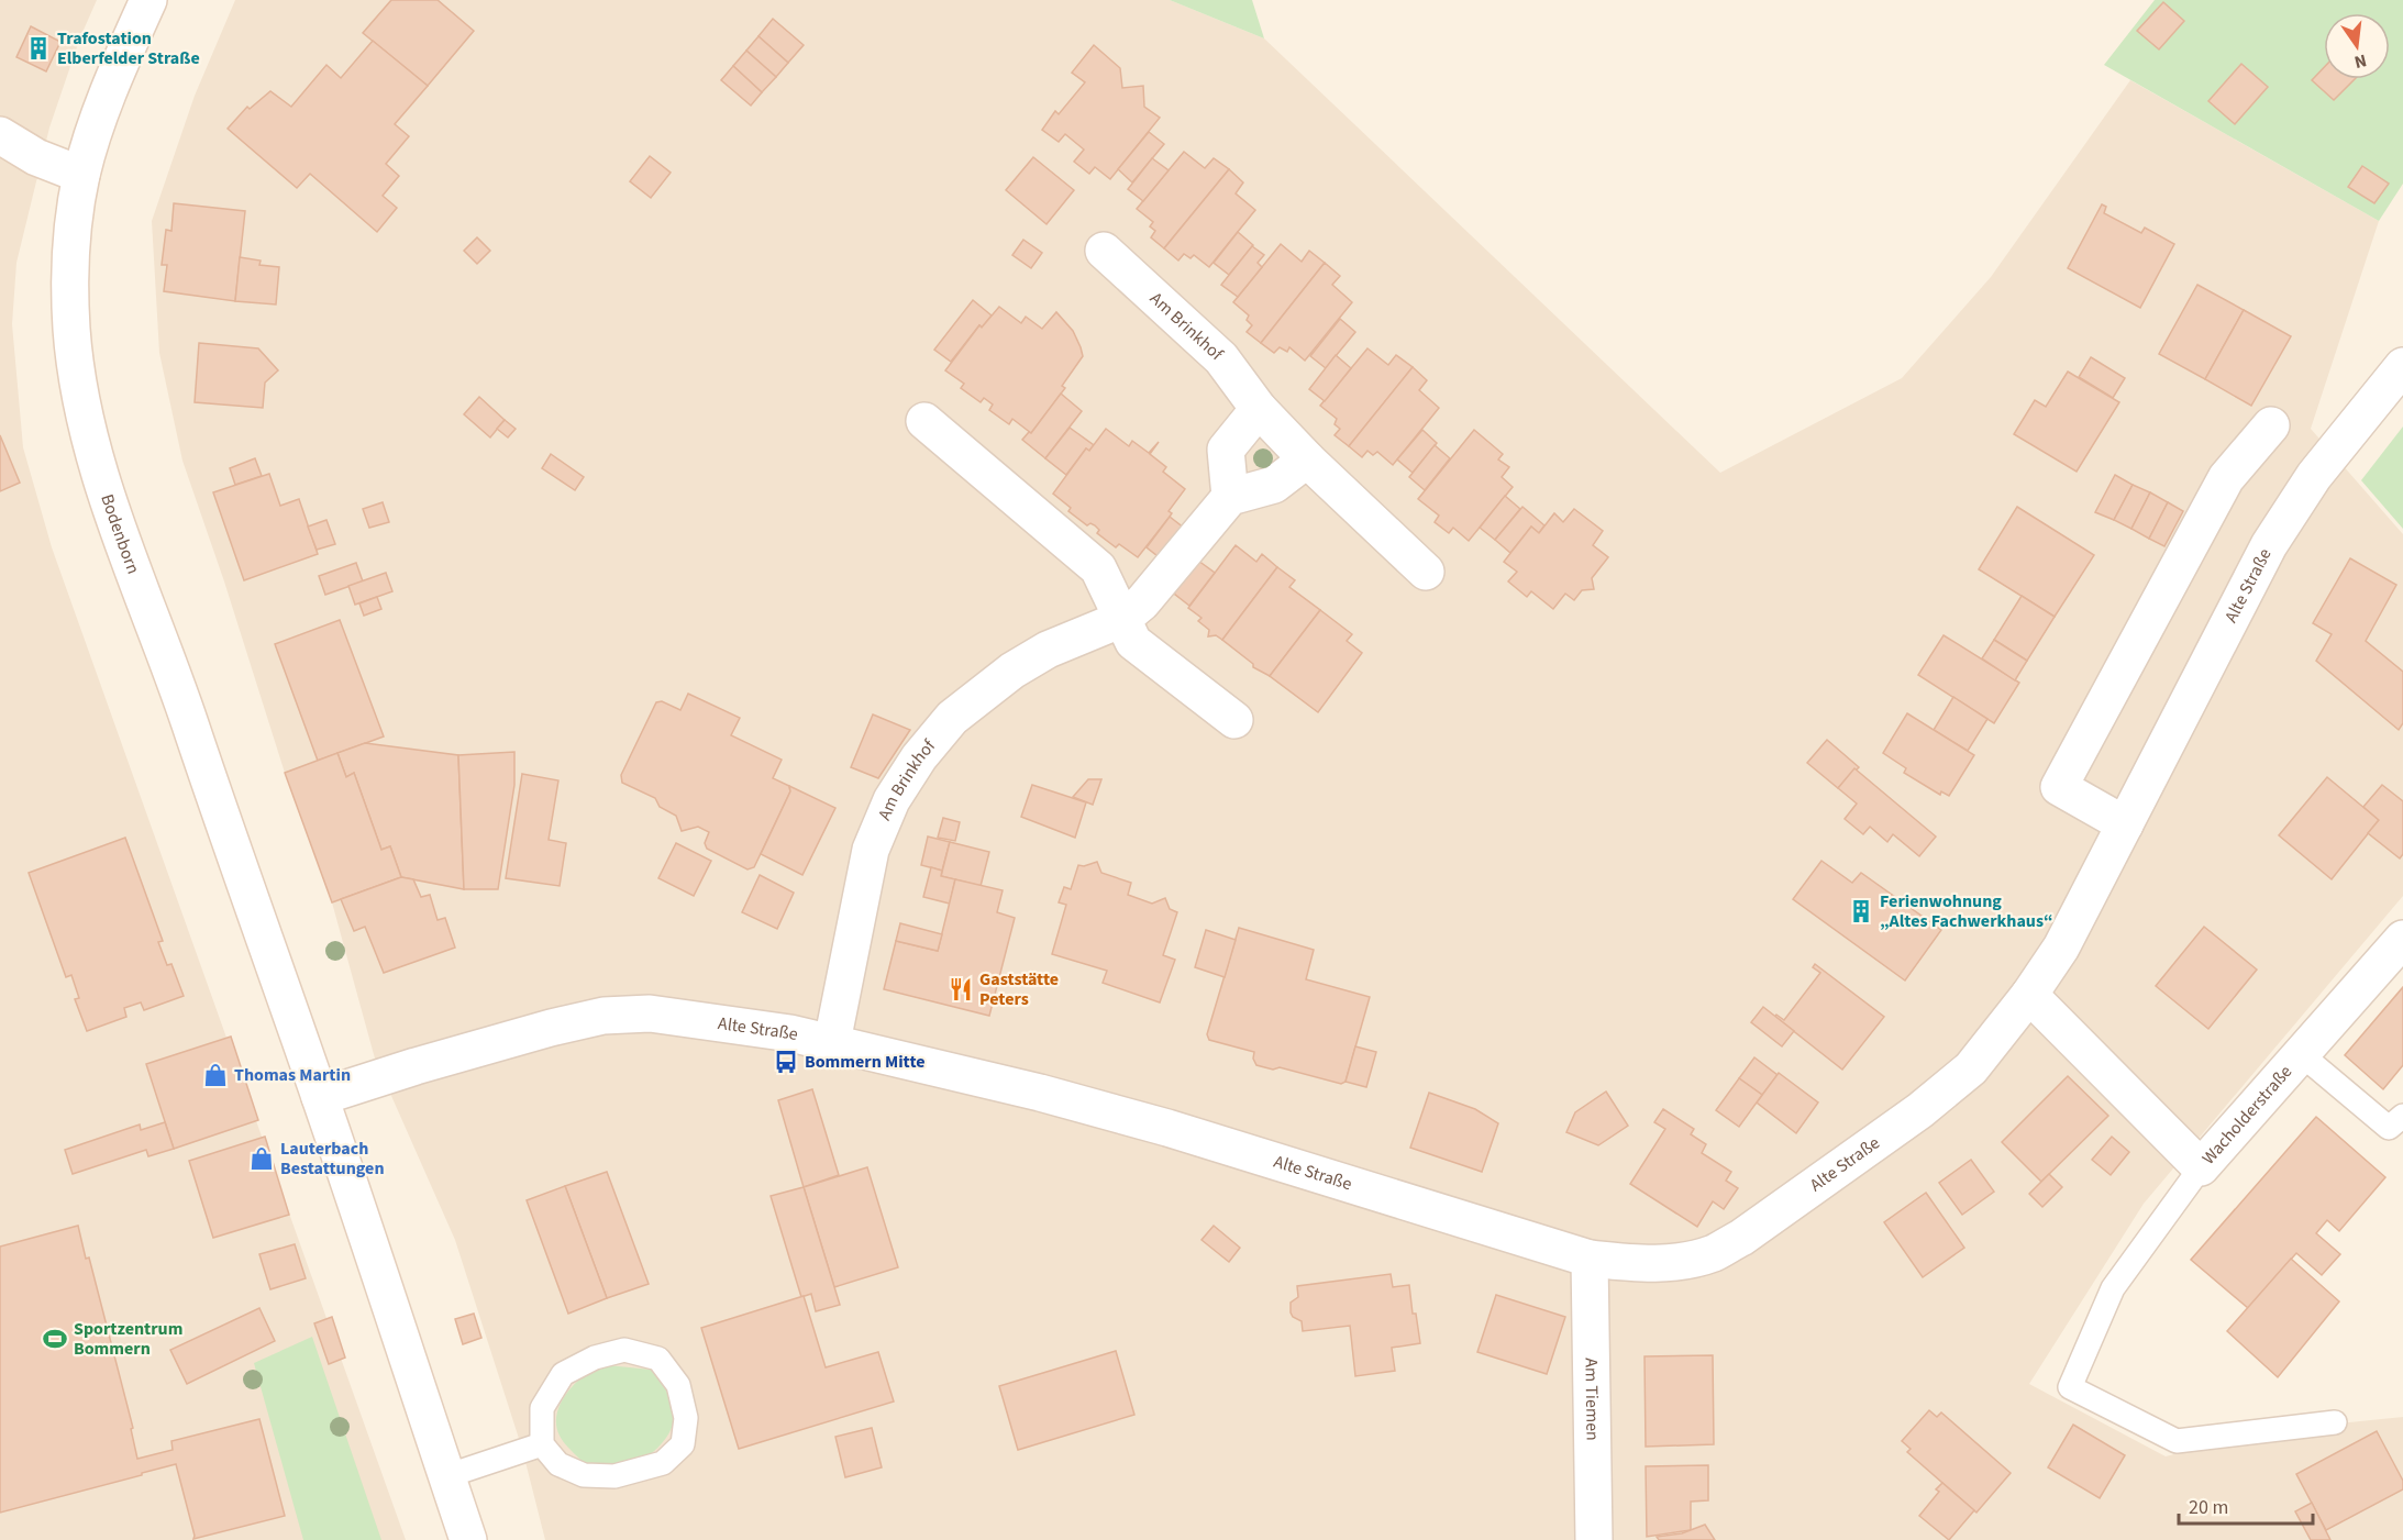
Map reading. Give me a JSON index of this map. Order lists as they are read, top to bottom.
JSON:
{
  "streets": {
    "street": [
      "Am Brinkhof",
      "Bodenborn",
      "Alte Straße",
      "Wacholderstraße",
      "Am Tiemen"
    ]
  },
  "crossings": [
    ["Am Brinkhof", "Alte Straße"],
    ["Bodenborn", "Alte Straße"],
    ["Alte Straße", "Wacholderstraße"],
    ["Alte Straße", "Am Tiemen"]
  ],
  "places": {
    "building": ["Trafostation Elberfelder Straße", "Ferienwohnung „Altes Fachwerkhaus“"],
    "restaurant": ["Gaststätte Peters"],
    "bus stop": ["Bommern Mitte"],
    "shop": ["Thomas Martin", "Lauterbach Bestattungen"],
    "sports": ["Sportzentrum Bommern"]
  },
  "scale_bar": "20 m",
  "north": "bottom"
}
